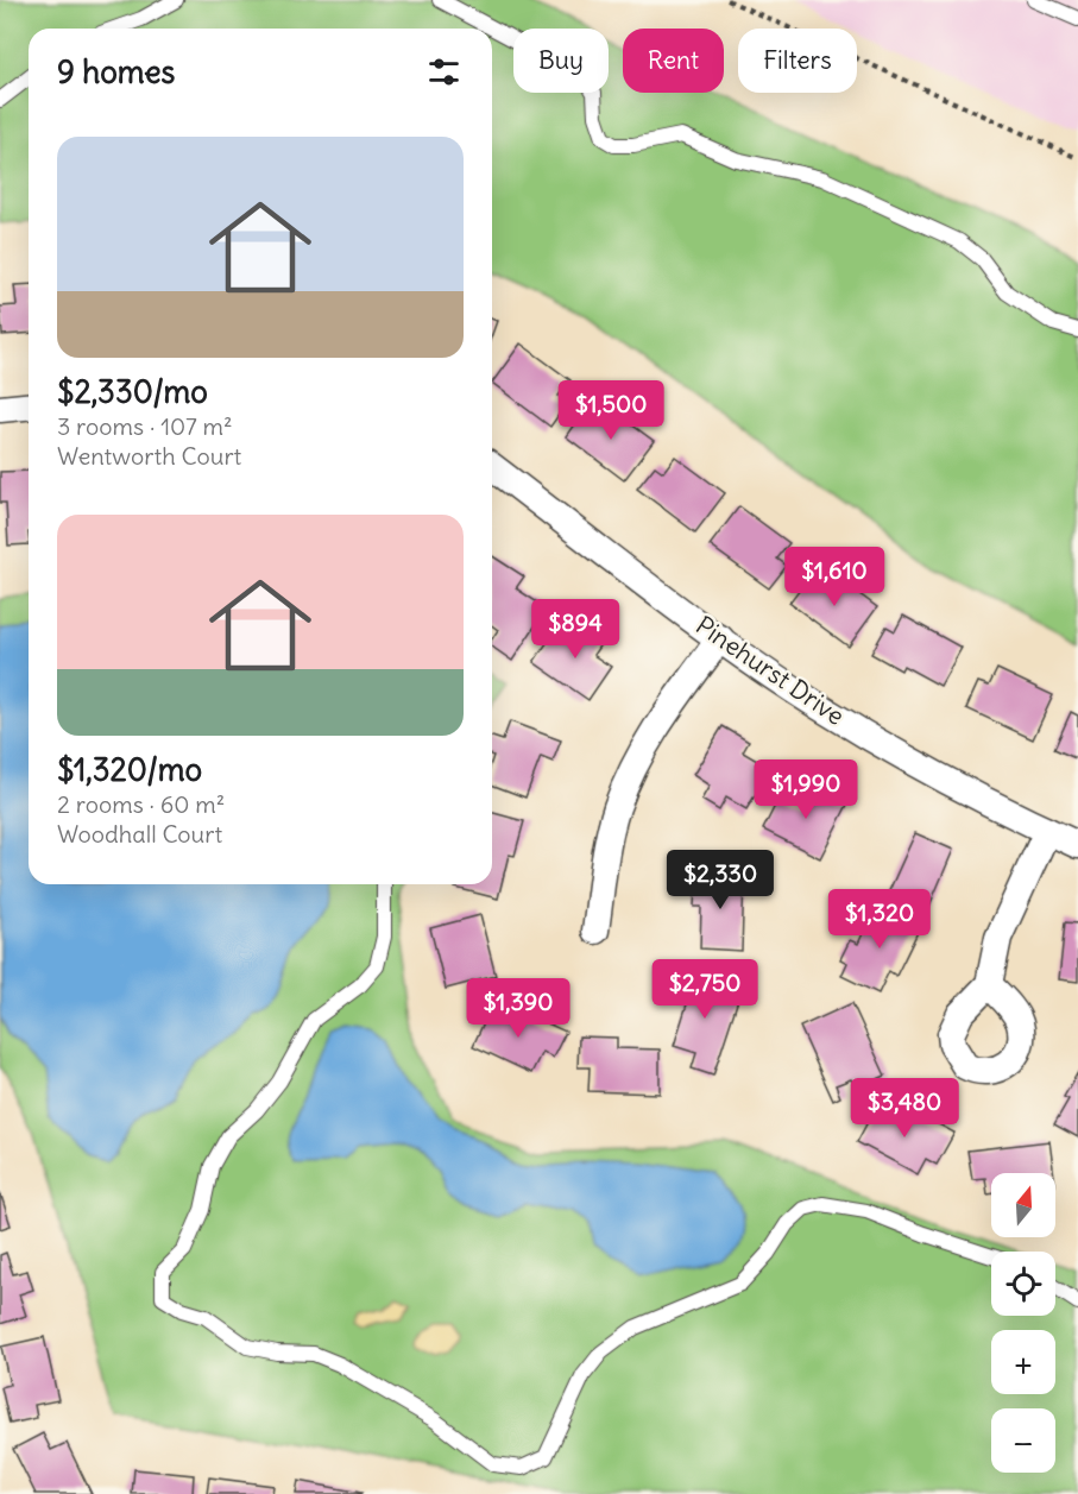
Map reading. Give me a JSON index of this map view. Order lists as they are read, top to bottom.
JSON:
{
  "streets": {
    "street": ["Pinehurst Drive"]
  },
  "north": "top",
  "page": {
    "chip": ["Buy", "Rent", "Filters"],
    "heading": "9 homes",
    "list": [
      {
        "name": "$2,330/mo",
        "note": "3 rooms · 107 m² · Wentworth Court"
      },
      {
        "name": "$1,320/mo",
        "note": "2 rooms · 60 m² · Woodhall Court"
      }
    ],
    "price": [
      "$1,500",
      "$1,610",
      "$894",
      "$1,990",
      "$2,330",
      "$1,320",
      "$2,750",
      "$1,390",
      "$3,480"
    ],
    "map_buttons": ["+", "−"]
  }
}
